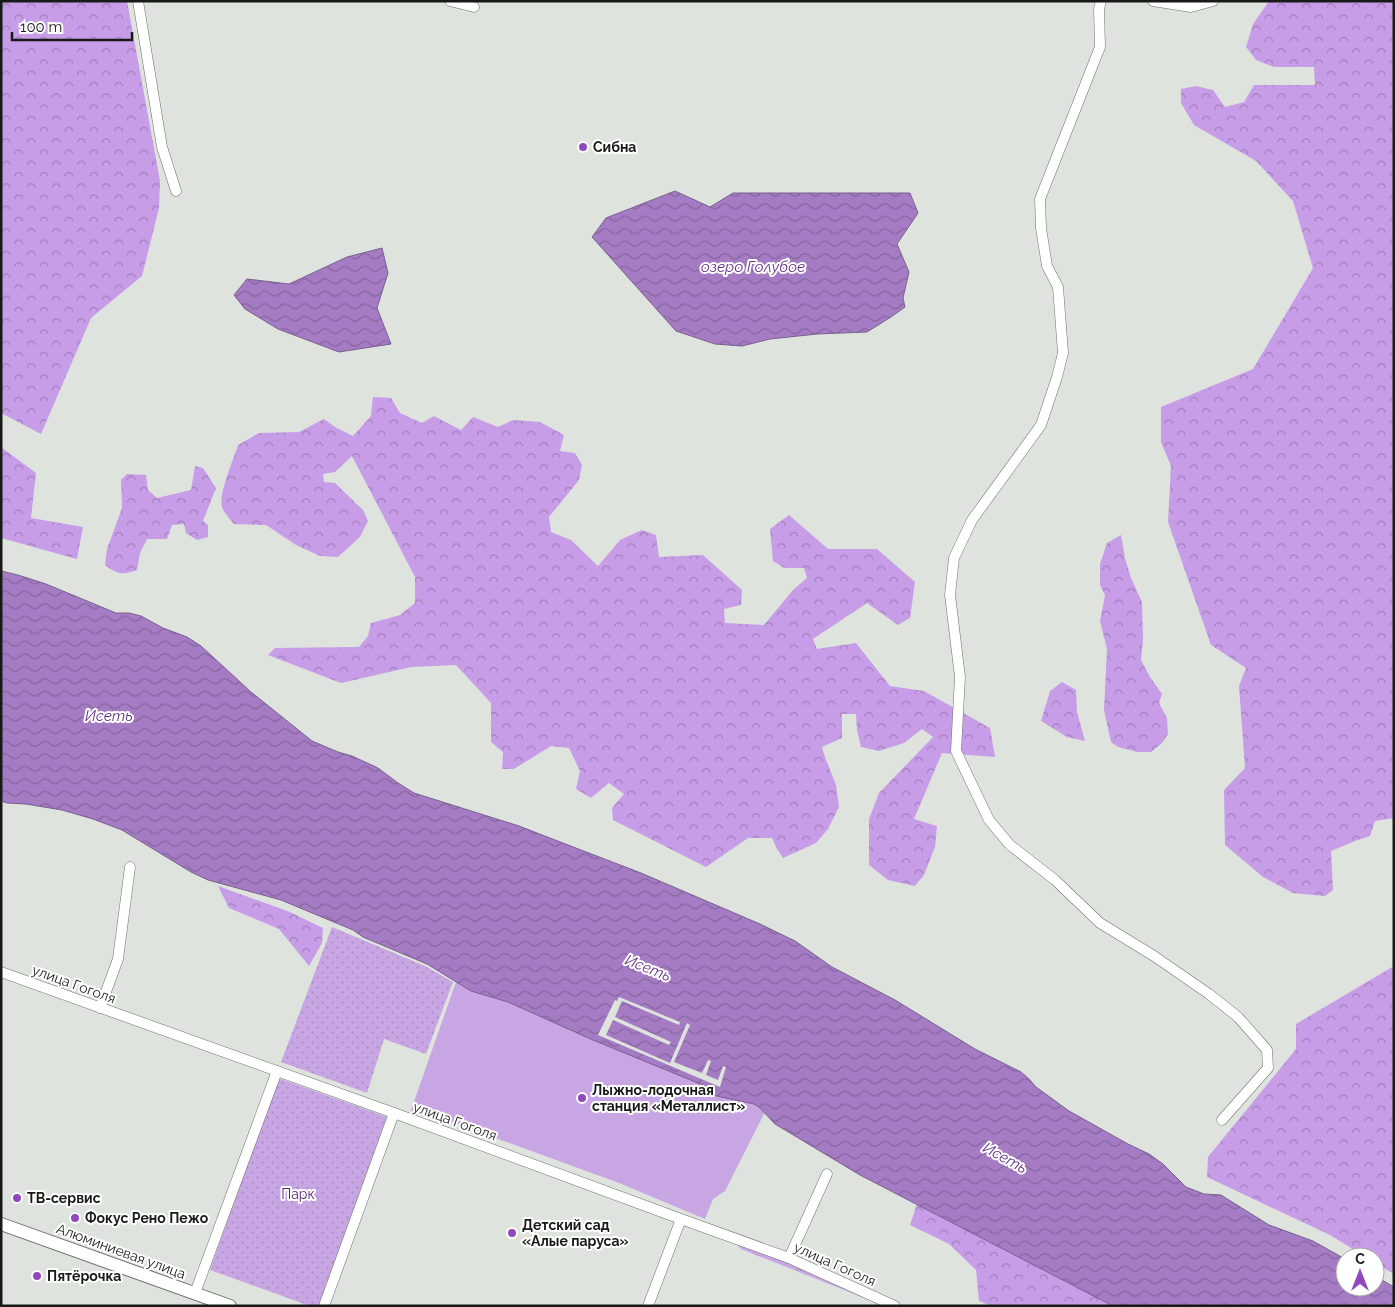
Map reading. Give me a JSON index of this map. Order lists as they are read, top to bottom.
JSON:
{
  "streets": {
    "main road": ["Алюминиевая улица"],
    "street": ["улица Гоголя"]
  },
  "water": ["озеро Голубое", "Исеть"],
  "parks": ["Парк"],
  "places": [
    "Сибна",
    "Лыжно-лодочная станция «Металлист»",
    "ТВ-сервис",
    "Фокус Рено Пежо",
    "Детский сад «Алые паруса»",
    "Пятёрочка"
  ],
  "scale_bar": "100 m",
  "north": "top"
}
